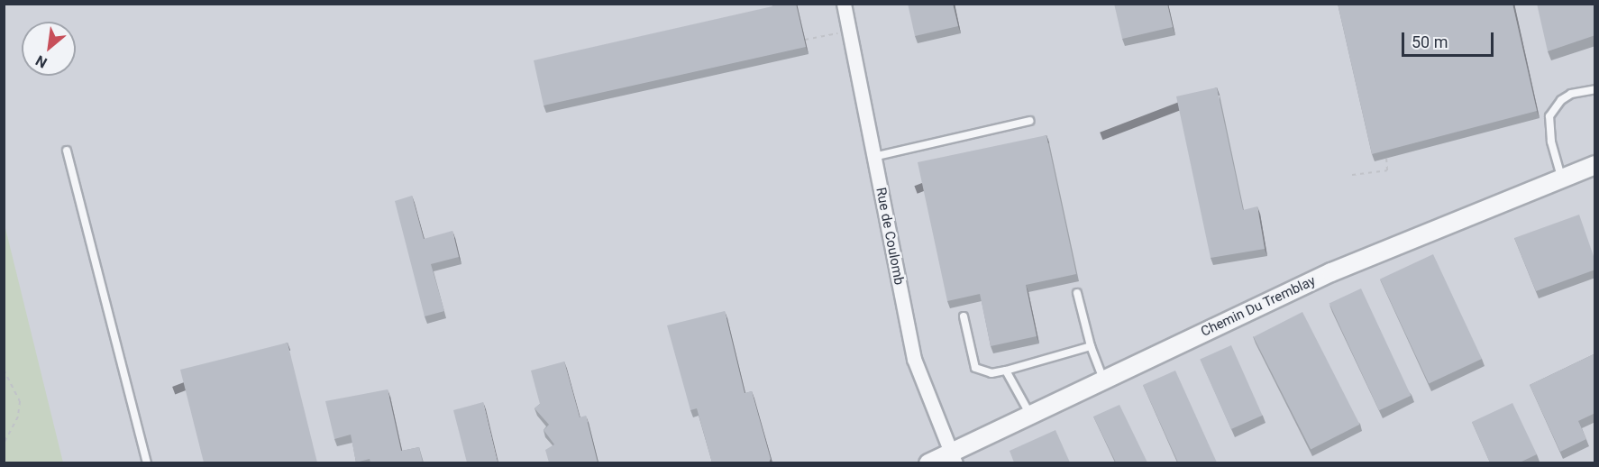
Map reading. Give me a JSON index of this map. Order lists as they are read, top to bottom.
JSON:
{
  "streets": {
    "street": ["Rue de Coulomb", "Chemin Du Tremblay"]
  },
  "crossings": [
    ["Rue de Coulomb", "Chemin Du Tremblay"]
  ],
  "scale_bar": "50 m",
  "north": "bottom left"
}
